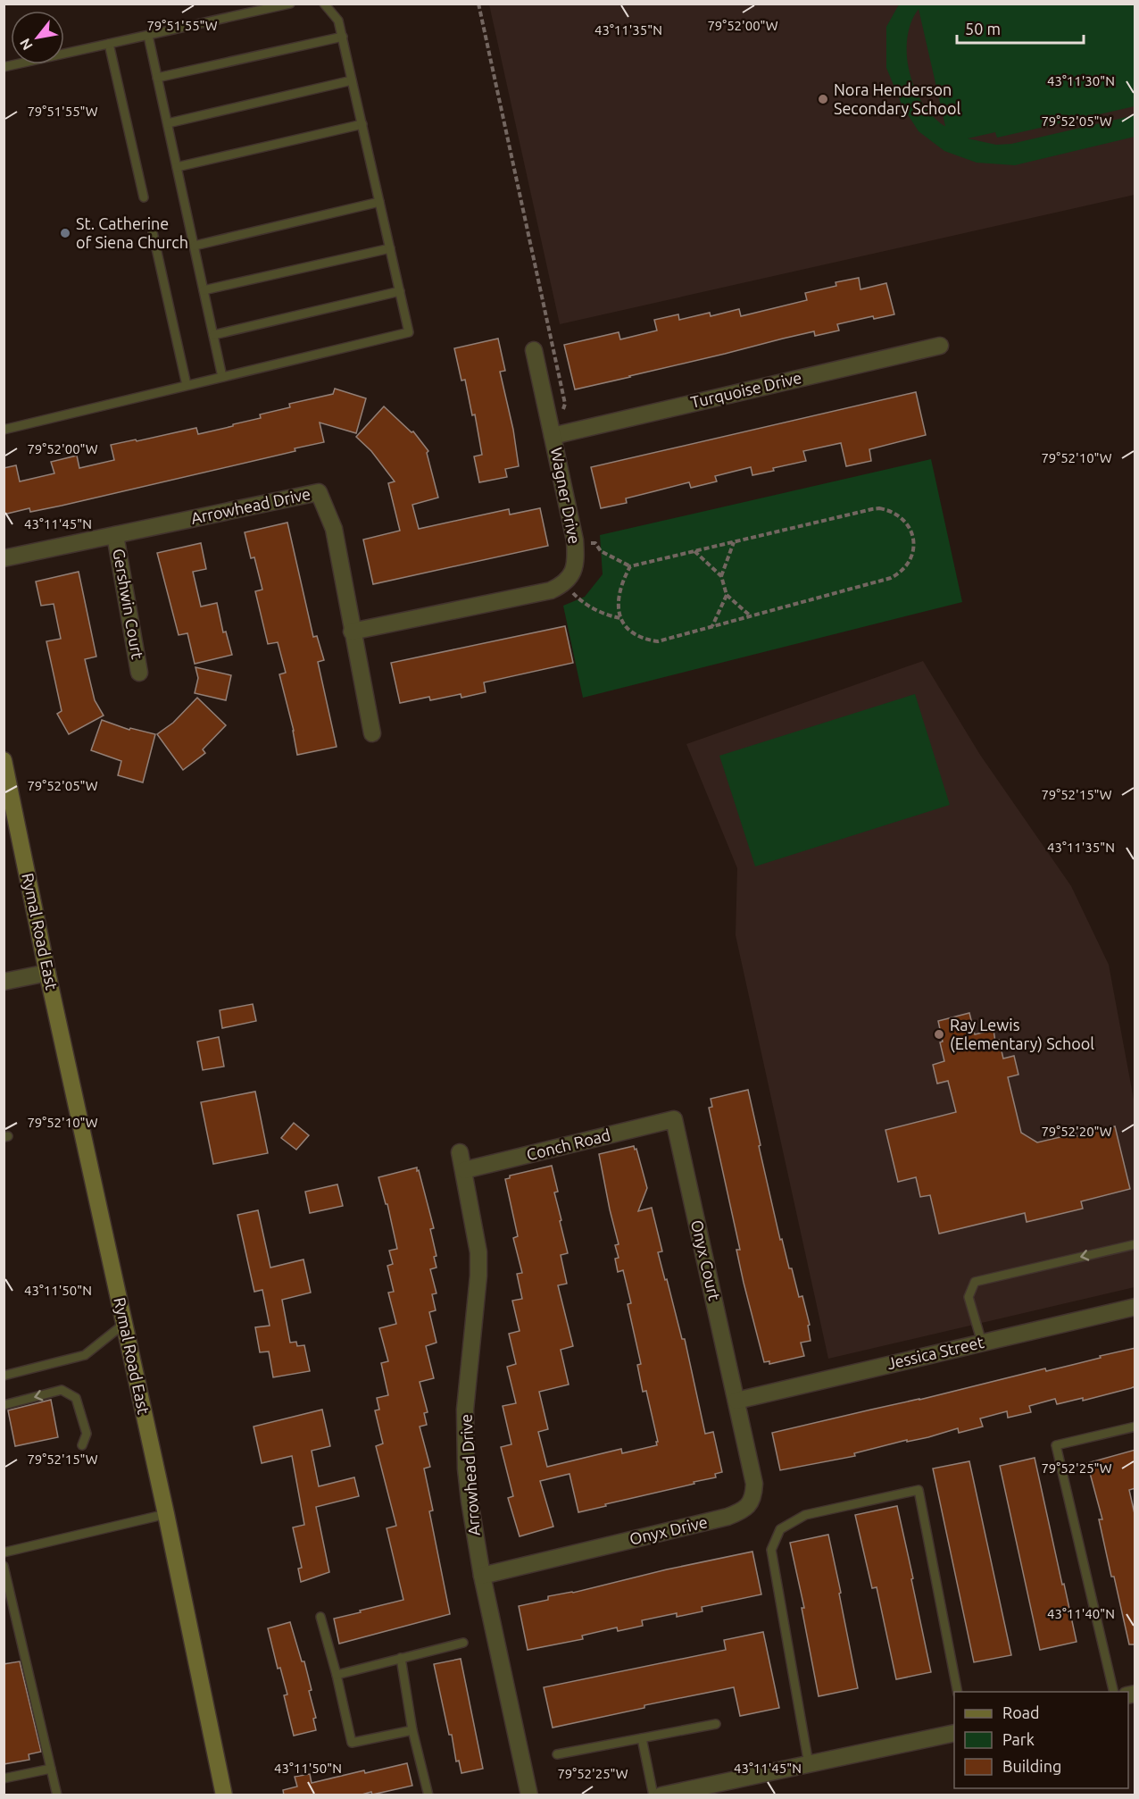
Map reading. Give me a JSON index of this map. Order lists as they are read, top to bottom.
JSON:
{
  "streets": {
    "main road": ["Rymal Road East"],
    "street": [
      "Turquoise Drive",
      "Wagner Drive",
      "Arrowhead Drive",
      "Gershwin Court",
      "Conch Road",
      "Onyx Court",
      "Jessica Street",
      "Onyx Drive"
    ]
  },
  "crossings": [
    ["Turquoise Drive", "Wagner Drive"],
    ["Arrowhead Drive", "Gershwin Court"],
    ["Arrowhead Drive", "Conch Road"],
    ["Arrowhead Drive", "Onyx Drive"],
    ["Conch Road", "Onyx Court"],
    ["Onyx Court", "Jessica Street"],
    ["Onyx Court", "Onyx Drive"],
    ["Jessica Street", "Onyx Drive"]
  ],
  "places": ["Nora Henderson Secondary School", "St. Catherine of Siena Church", "Ray Lewis (Elementary) School"],
  "legend": ["Road", "Park", "Building"],
  "scale_bar": "50 m",
  "north": "bottom left",
  "coordinates": [
    "79°51'55\"W",
    "79°52'00\"W",
    "43°11'35\"N",
    "43°11'30\"N",
    "79°52'05\"W",
    "79°52'10\"W",
    "43°11'45\"N",
    "79°52'15\"W",
    "79°52'20\"W",
    "43°11'50\"N",
    "79°52'25\"W",
    "43°11'40\"N"
  ]
}
